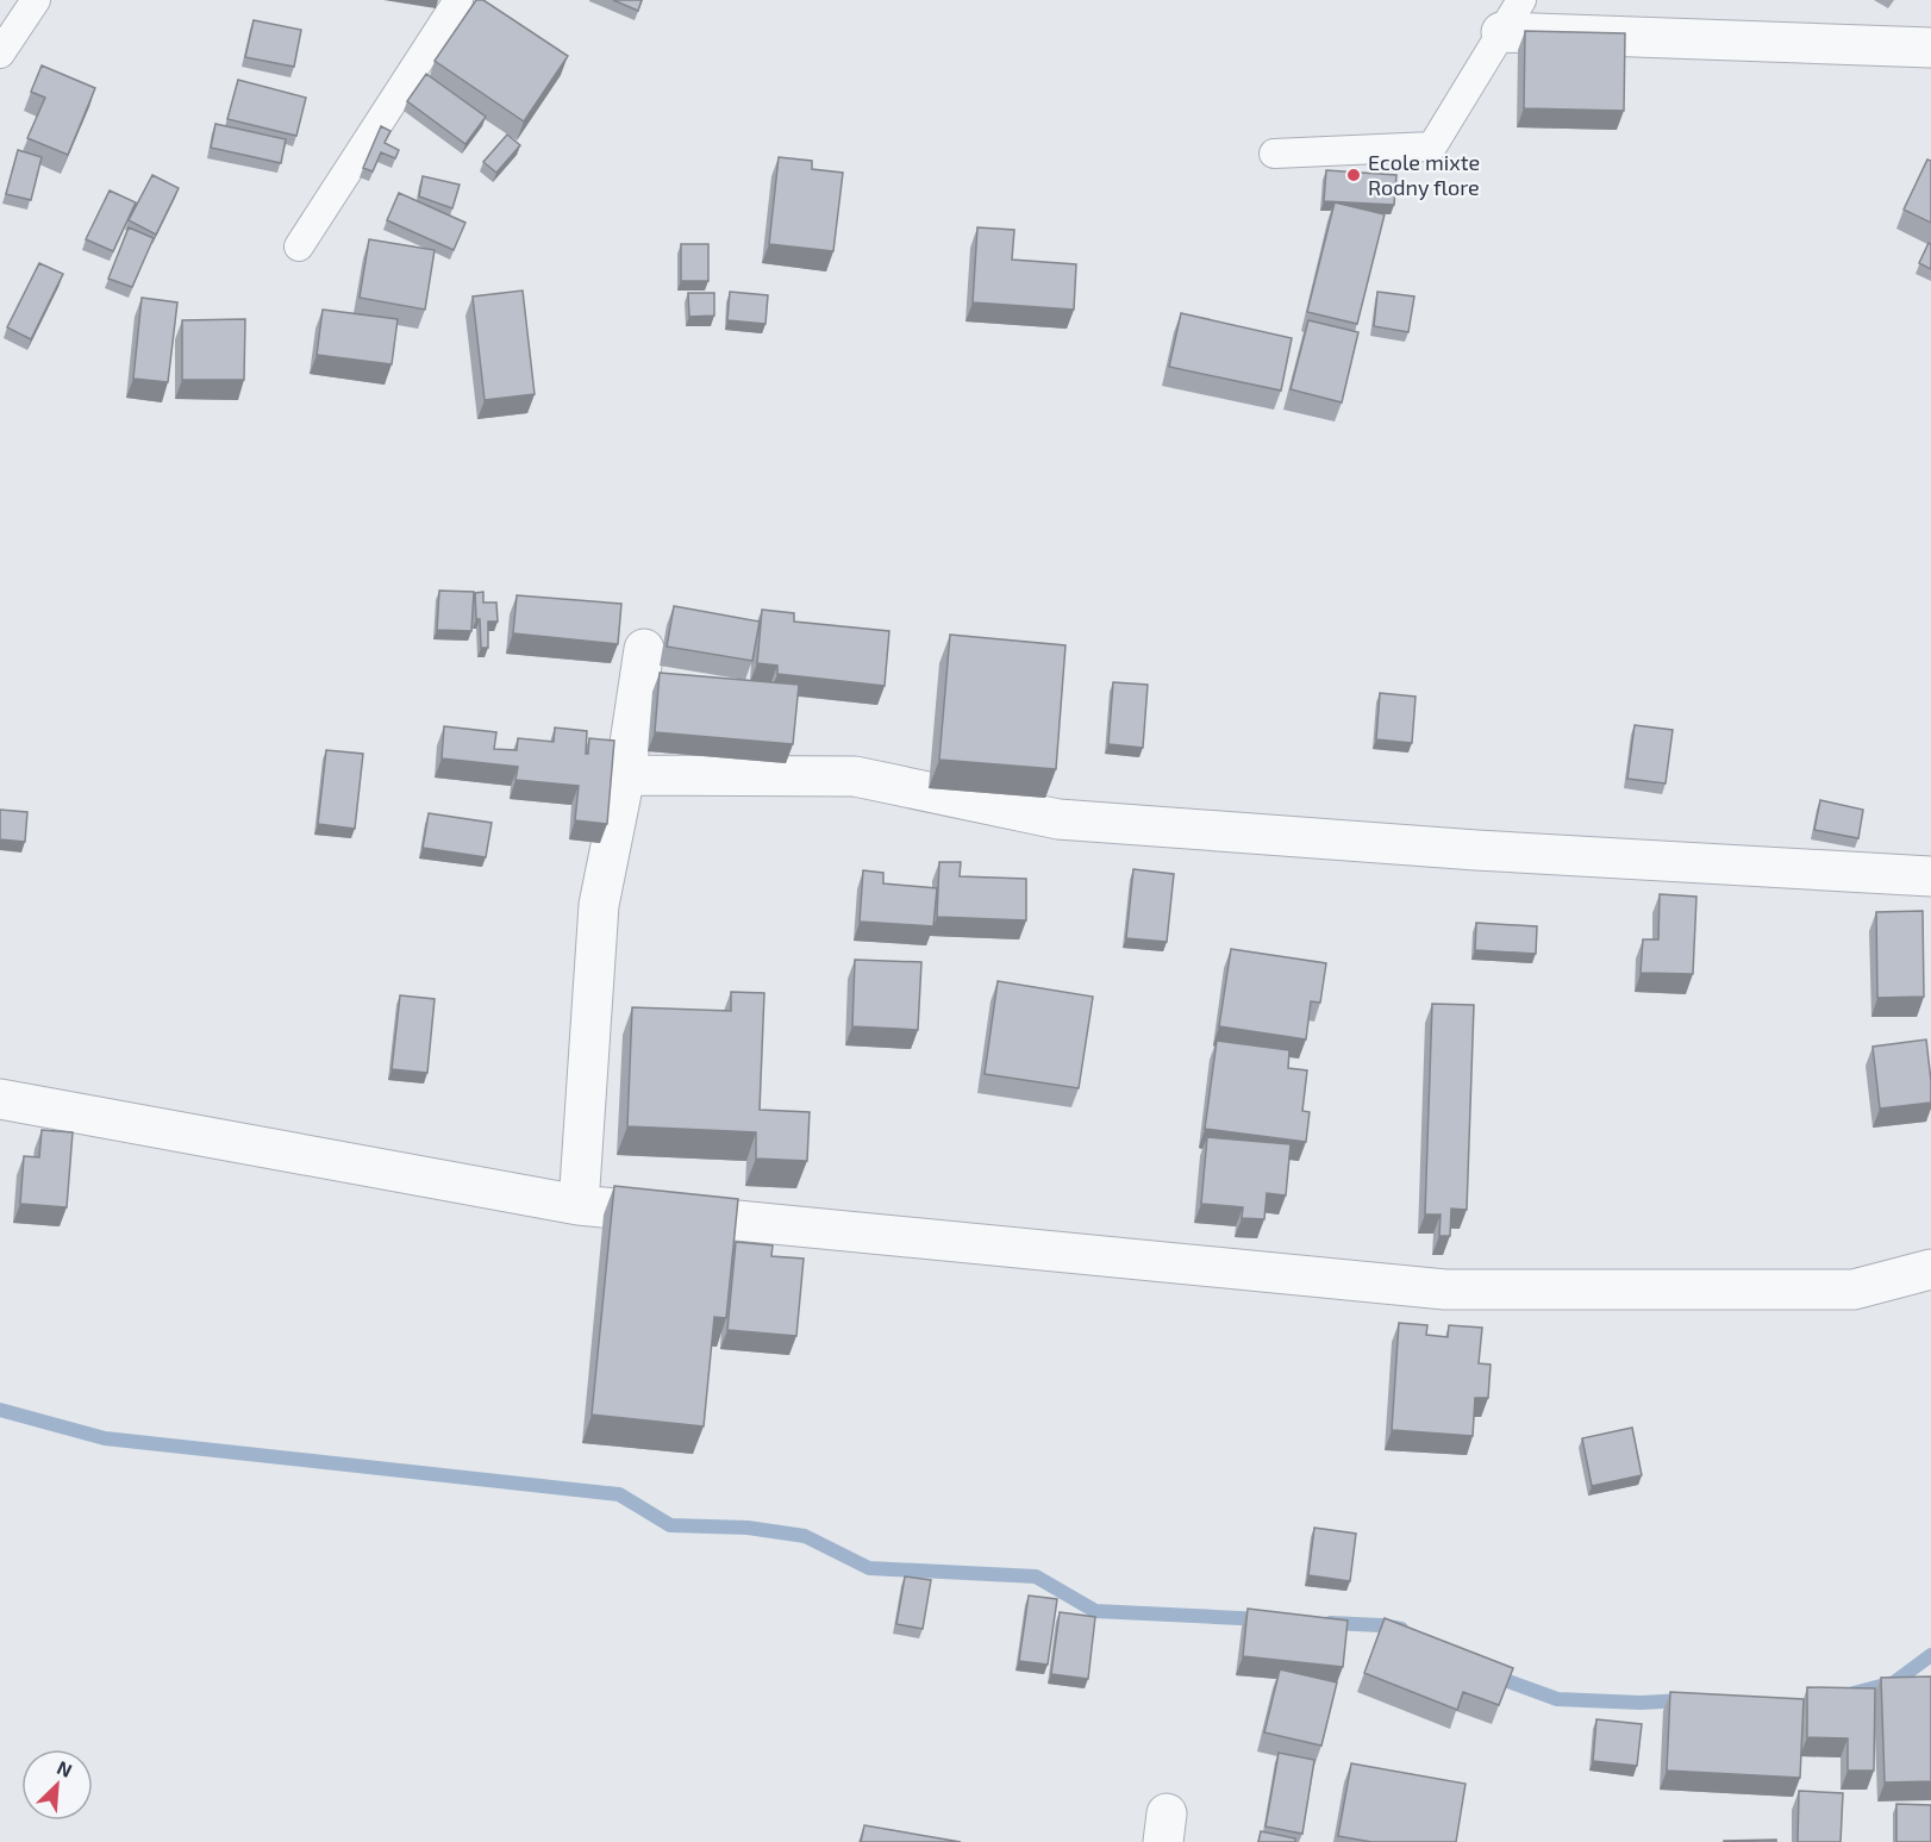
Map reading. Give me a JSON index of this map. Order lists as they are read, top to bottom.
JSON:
{
  "places": ["Ecole mixte Rodny flore"],
  "north": "top right"
}
